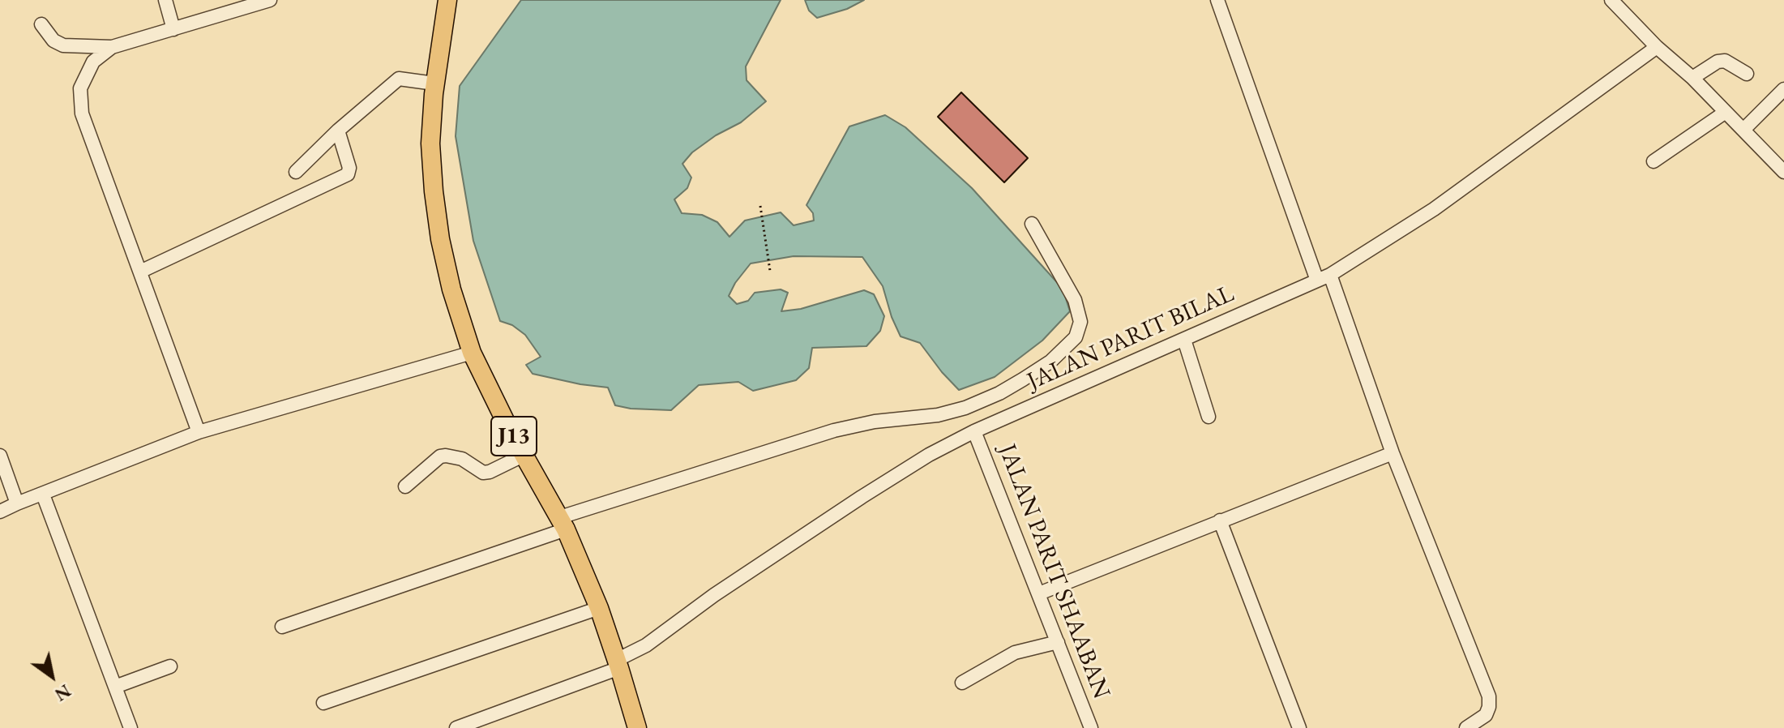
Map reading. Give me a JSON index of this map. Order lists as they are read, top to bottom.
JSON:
{
  "streets": {
    "main road": ["J13"],
    "street": ["JALAN PARIT BILAL", "JALAN PARIT SHAABAN"]
  },
  "crossings": [
    ["JALAN PARIT BILAL", "J13"],
    ["JALAN PARIT BILAL", "JALAN PARIT SHAABAN"]
  ],
  "north": "bottom right"
}
